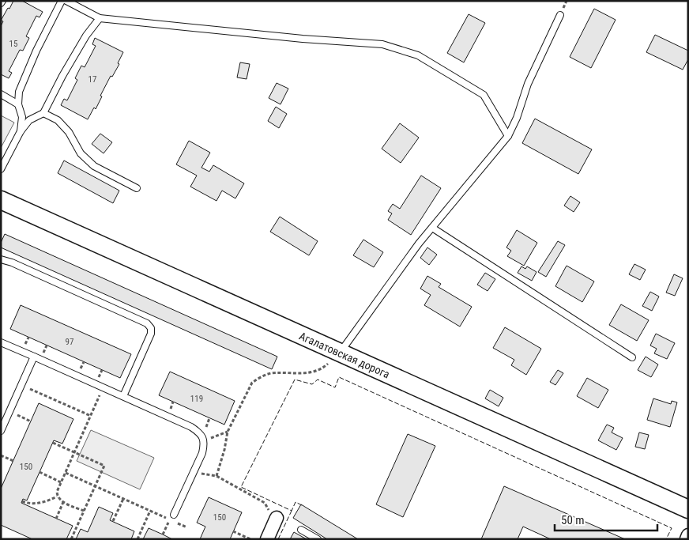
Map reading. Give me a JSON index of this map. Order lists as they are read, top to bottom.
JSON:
{
  "streets": {
    "main road": ["Агалатовская дорога"]
  },
  "house_numbers": [
    "15",
    "17",
    "97",
    "119",
    "150",
    "150"
  ],
  "scale_bar": "50 m"
}
